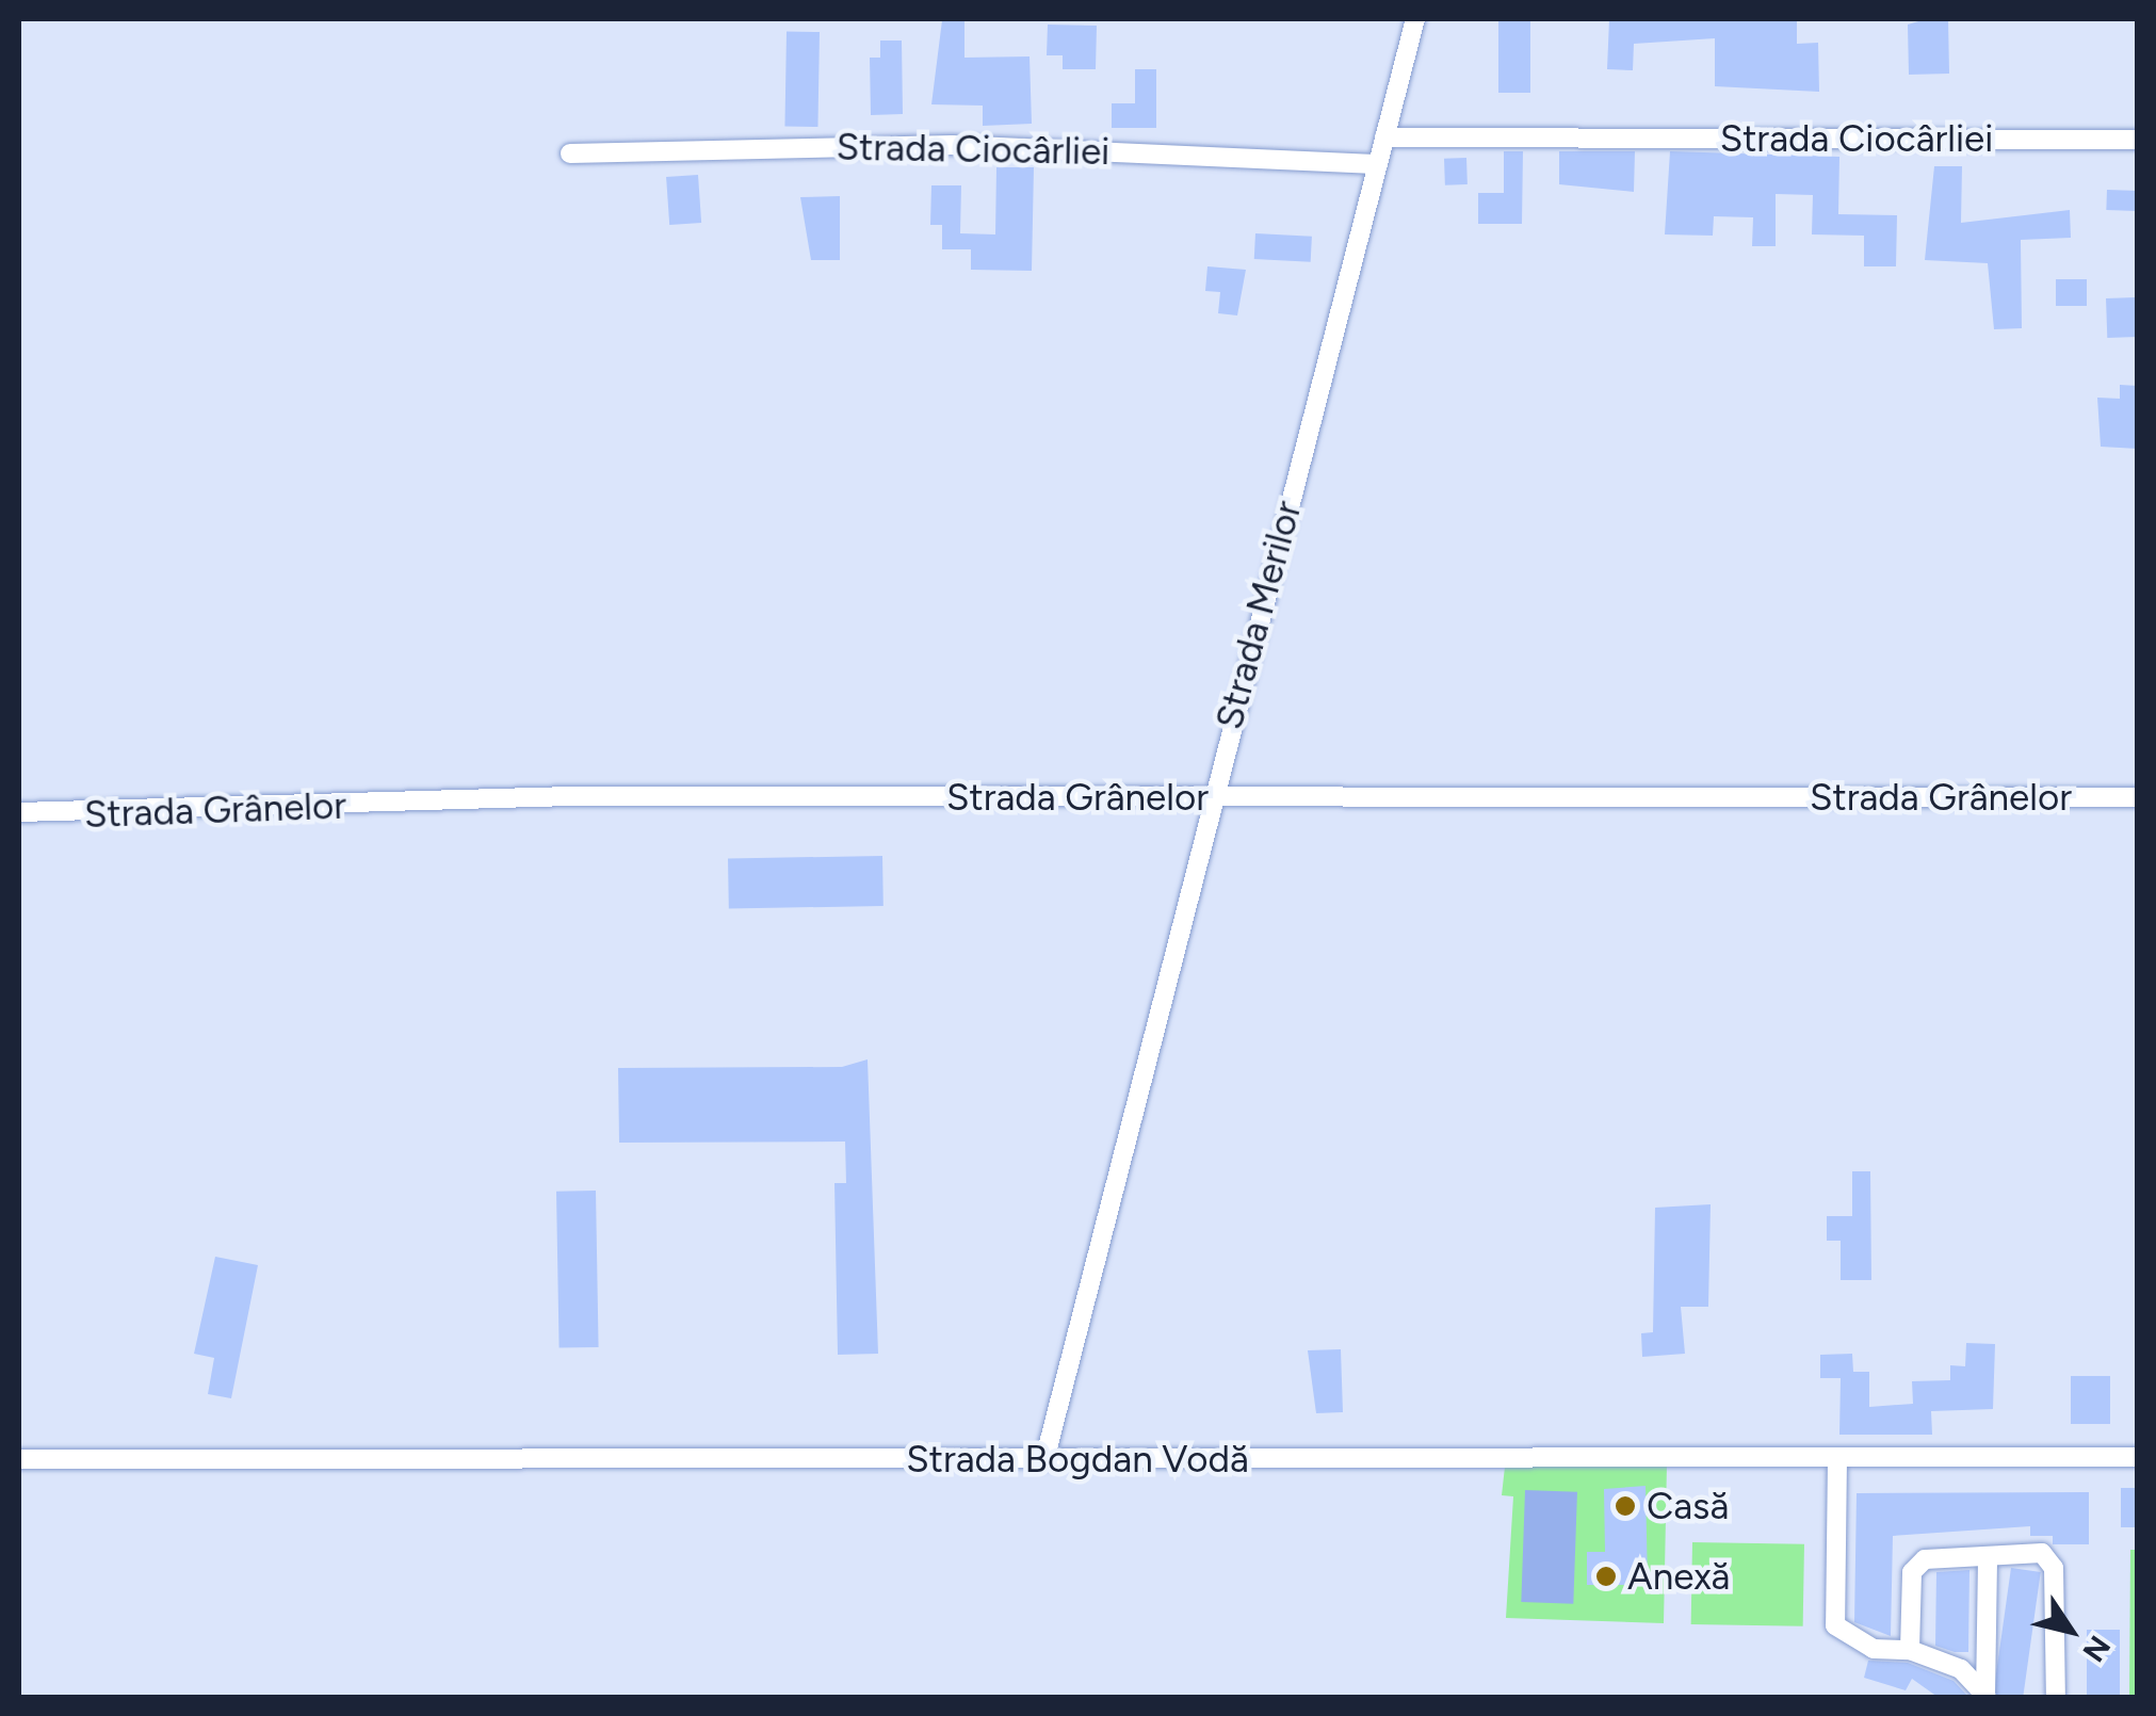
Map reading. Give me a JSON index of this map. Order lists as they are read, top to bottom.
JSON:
{
  "streets": {
    "street": [
      "Strada Ciocârliei",
      "Strada Merilor",
      "Strada Grânelor",
      "Strada Bogdan Vodă"
    ]
  },
  "crossings": [
    ["Strada Ciocârliei", "Strada Merilor"],
    ["Strada Merilor", "Strada Grânelor"],
    ["Strada Merilor", "Strada Bogdan Vodă"]
  ],
  "places": ["Casă", "Anexă"],
  "north": "bottom right"
}
